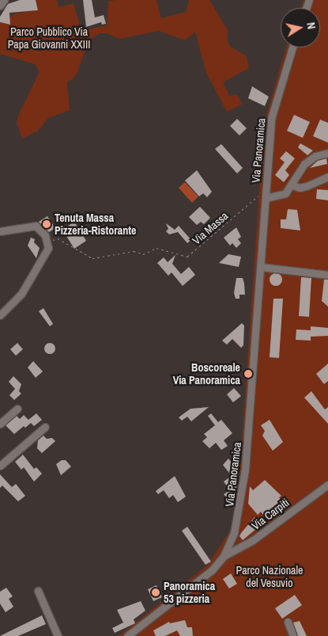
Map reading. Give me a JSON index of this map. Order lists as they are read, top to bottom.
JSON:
{
  "streets": {
    "street": ["Via Panoramica", "Via Carpiti"],
    "path": ["Via Massa"]
  },
  "crossings": [
    ["Via Panoramica", "Via Massa"],
    ["Via Panoramica", "Via Carpiti"]
  ],
  "parks": ["Parco Pubblico Via Papa Giovanni XXIII", "Parco Nazionale del Vesuvio"],
  "places": ["Tenuta Massa Pizzeria-Ristorante", "Boscoreale Via Panoramica", "Panoramica 53 pizzeria"],
  "north": "right"
}
